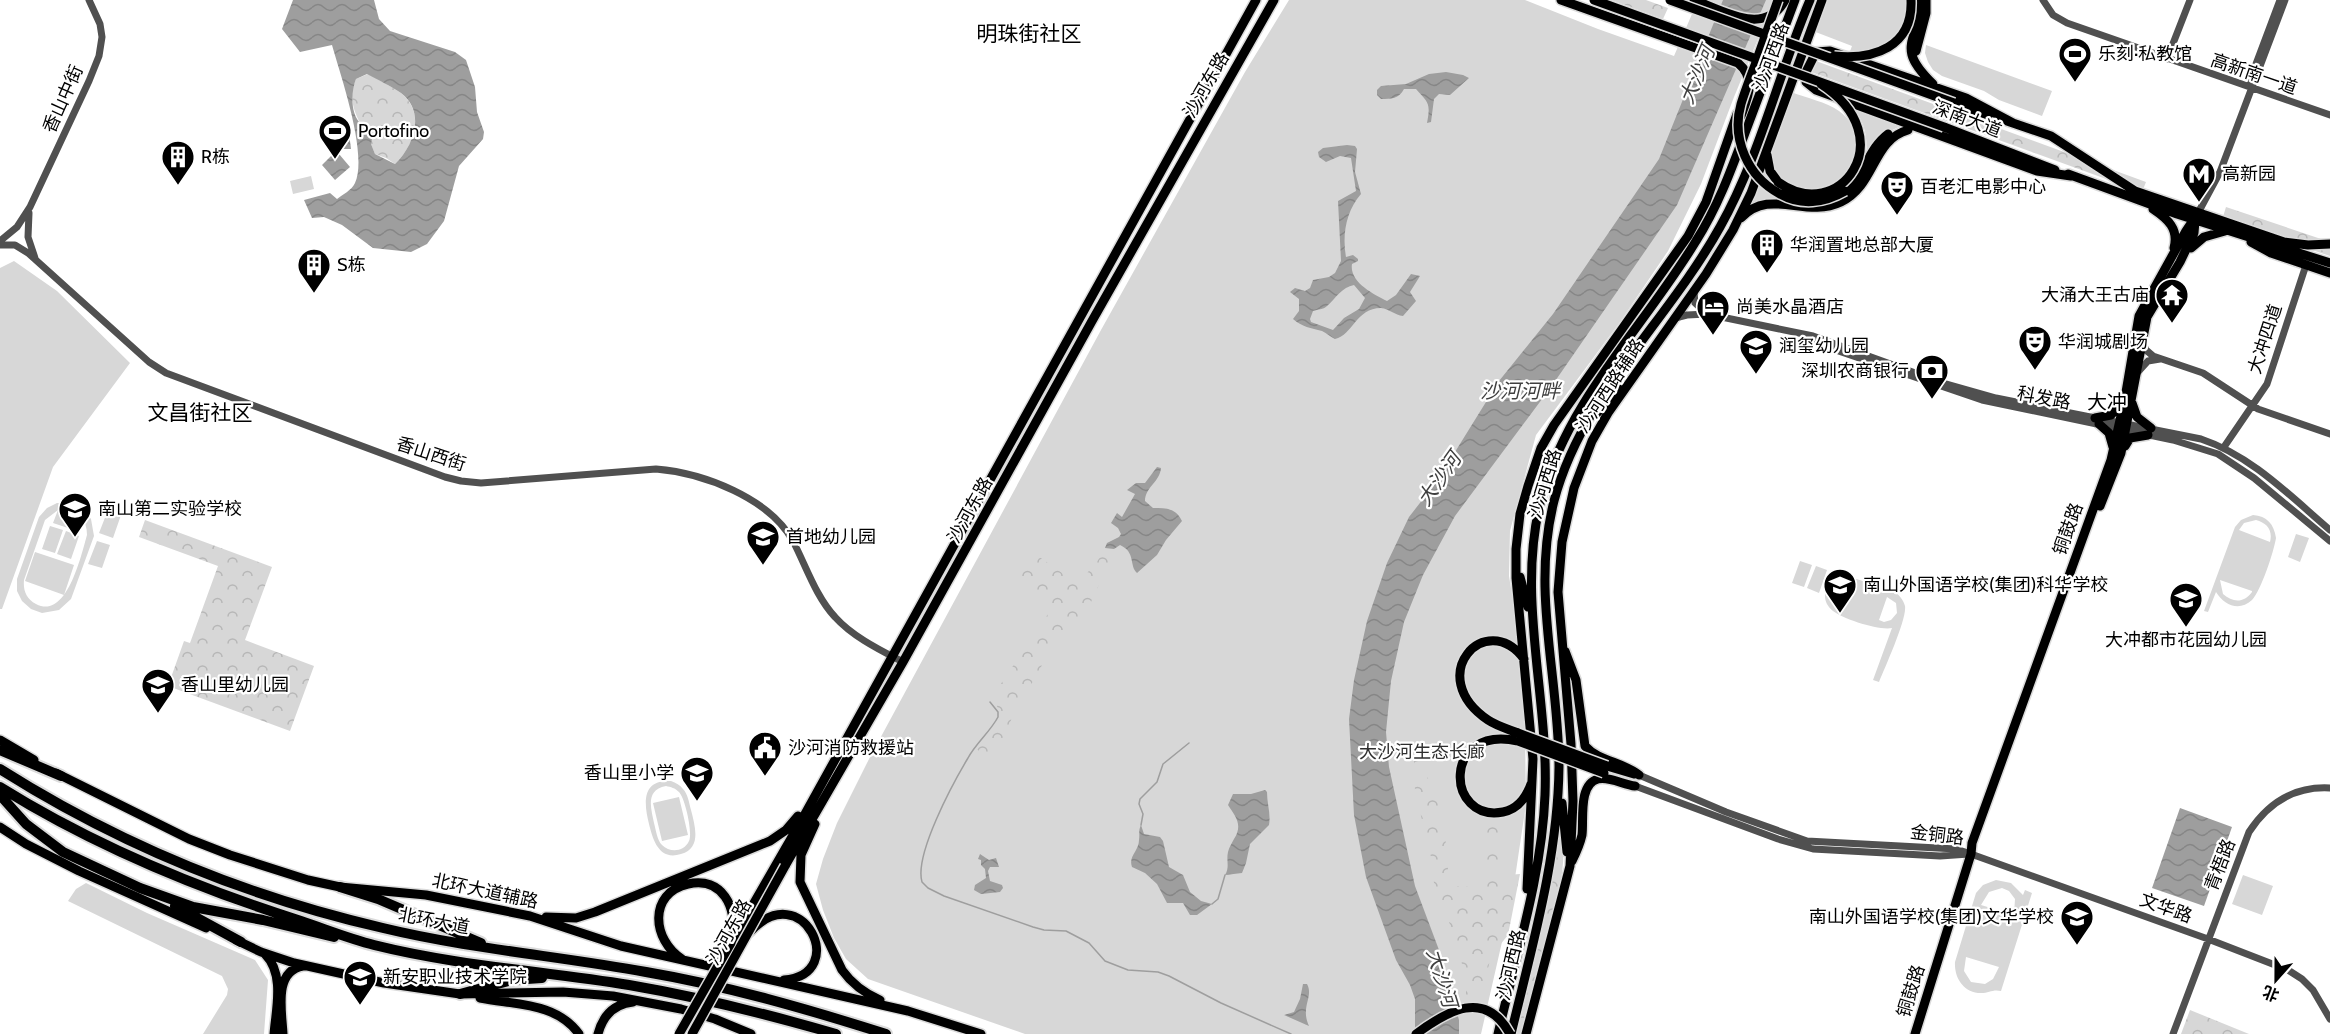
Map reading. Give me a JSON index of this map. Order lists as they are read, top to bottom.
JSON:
{
  "streets": {
    "highway": ["北环大道"],
    "main road": [
      "沙河西路",
      "沙河东路",
      "深南大道",
      "沙河西路辅路",
      "铜鼓路",
      "北环大道辅路"
    ],
    "street": [
      "高新南一道",
      "香山中街",
      "大冲四道",
      "科发路",
      "香山西街",
      "金铜路",
      "青梧路",
      "文华路"
    ]
  },
  "crossings": [
    ["沙河西路", "沙河西路辅路"],
    ["沙河东路", "香山西街"],
    ["香山中街", "香山西街"],
    ["深南大道", "铜鼓路"],
    ["大冲四道", "科发路"],
    ["科发路", "铜鼓路"],
    ["铜鼓路", "金铜路"],
    ["铜鼓路", "文华路"],
    ["金铜路", "文华路"],
    ["青梧路", "文华路"]
  ],
  "districts": ["明珠街社区", "大冲", "文昌街社区"],
  "water": ["大沙河", "沙河河畔"],
  "parks": ["大沙河生态长廊"],
  "places": {
    "sports": ["乐刻·私教馆", "Portofino"],
    "building": ["R栋", "华润置地总部大厦", "S栋"],
    "metro station": ["高新园"],
    "theatre": ["百老汇电影中心", "华润城剧场"],
    "temple": ["大涌大王古庙"],
    "hotel": ["尚美水晶酒店"],
    "school or university": [
      "润玺幼儿园",
      "南山第二实验学校",
      "首地幼儿园",
      "南山外国语学校(集团)科华学校",
      "大冲都市花园幼儿园",
      "香山里幼儿园",
      "香山里小学",
      "南山外国语学校(集团)文华学校",
      "新安职业技术学院"
    ],
    "bank": ["深圳农商银行"],
    "public building": ["沙河消防救援站"]
  },
  "north": "bottom"
}
